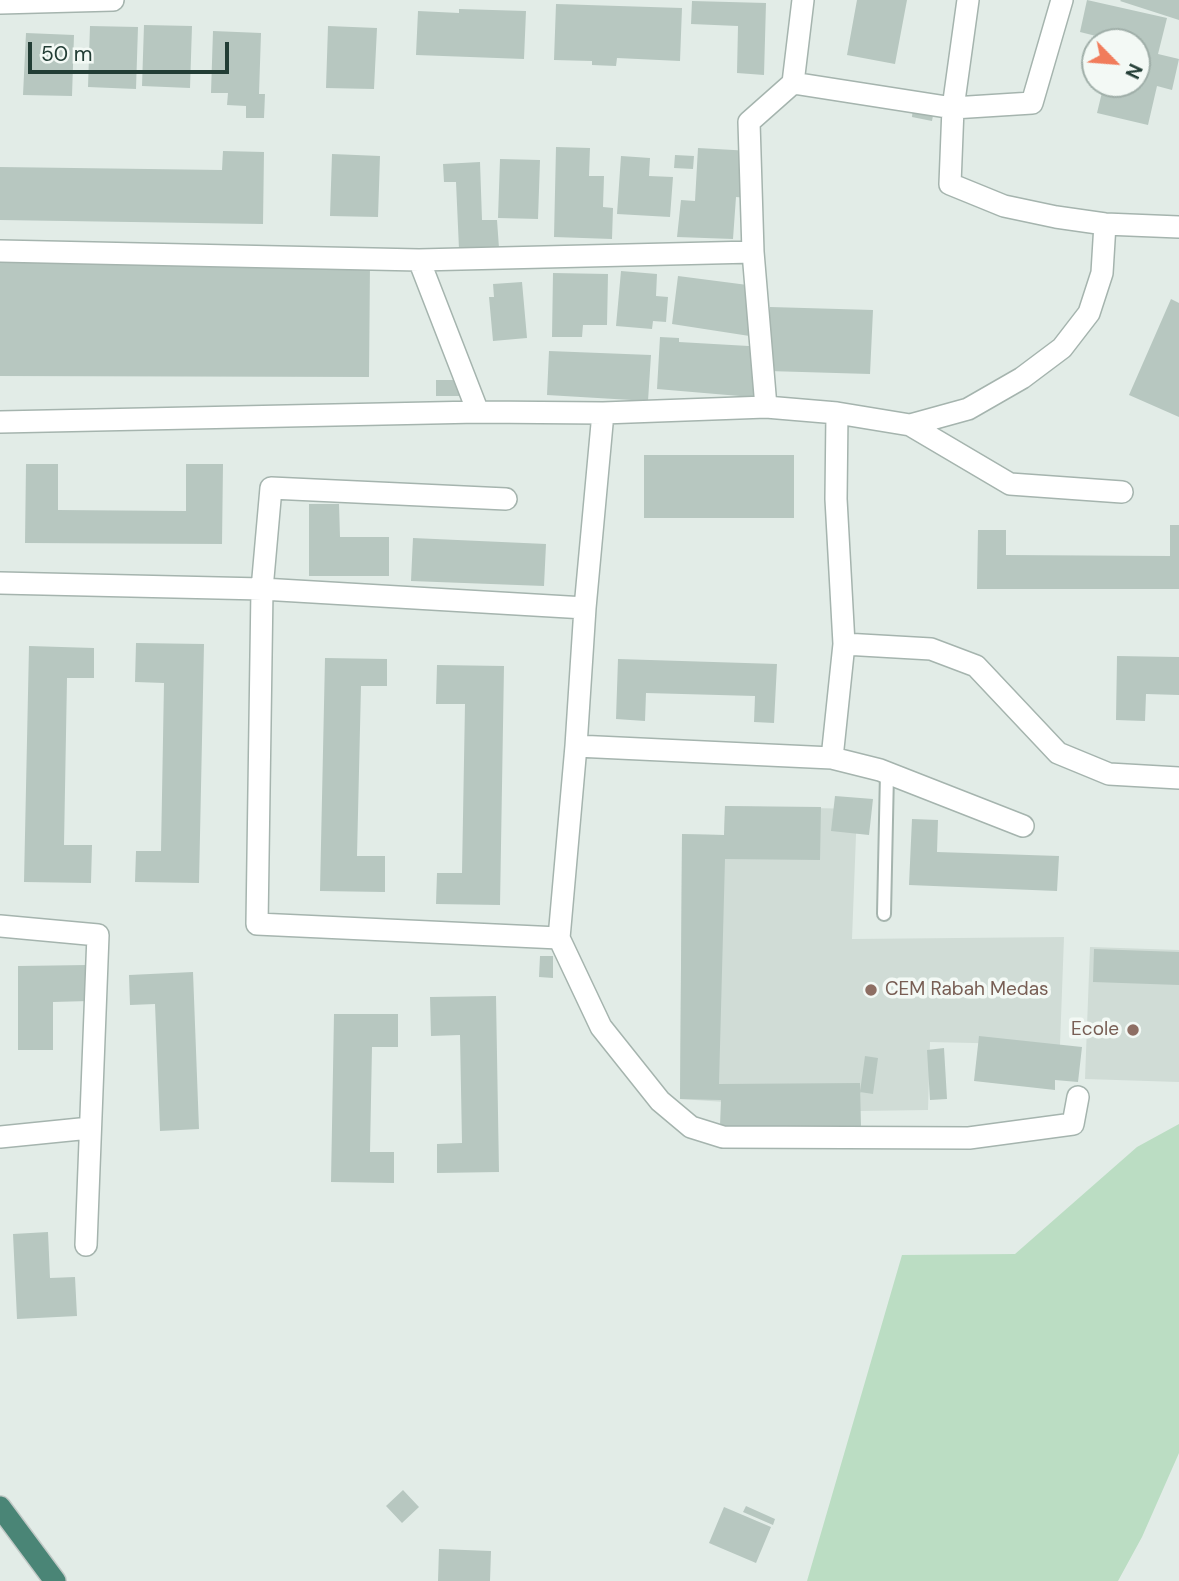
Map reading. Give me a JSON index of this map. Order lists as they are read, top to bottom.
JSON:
{
  "places": ["CEM Rabah Medas", "Ecole"],
  "scale_bar": "50 m",
  "north": "bottom right"
}
